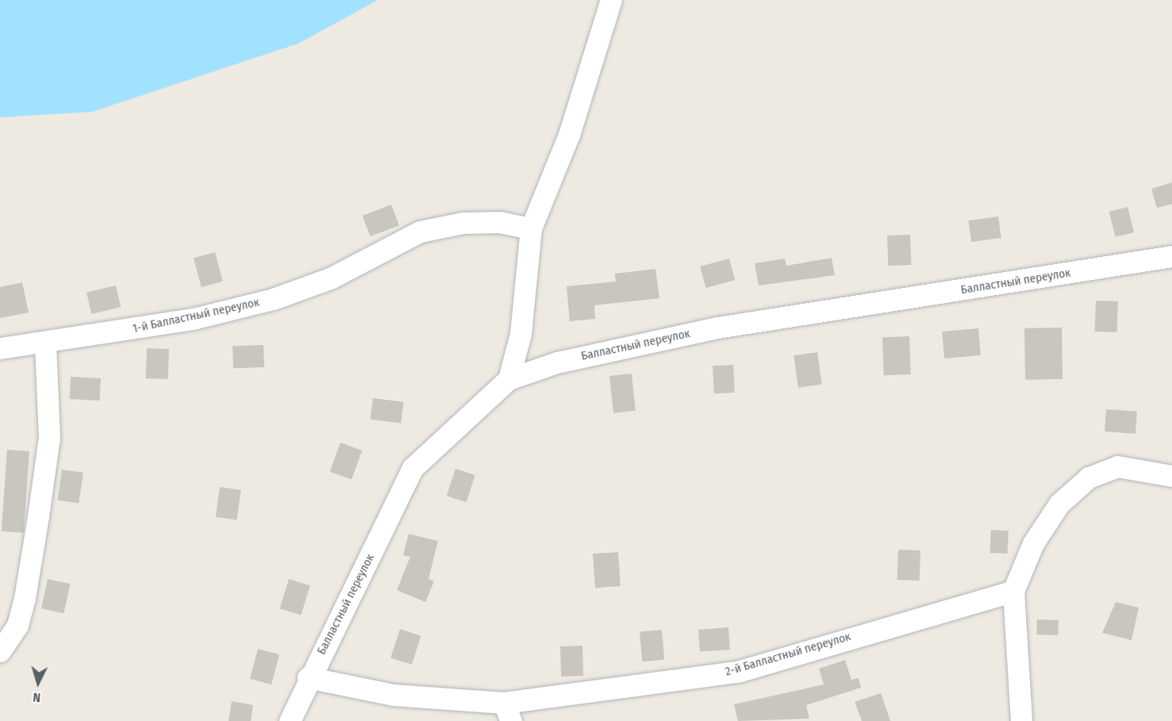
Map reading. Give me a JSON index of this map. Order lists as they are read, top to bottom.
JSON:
{
  "streets": {
    "street": ["Балластный переулок", "1-й Балластный переулок", "2-й Балластный переулок"]
  },
  "crossings": [
    ["Балластный переулок", "2-й Балластный переулок"]
  ],
  "north": "bottom"
}
